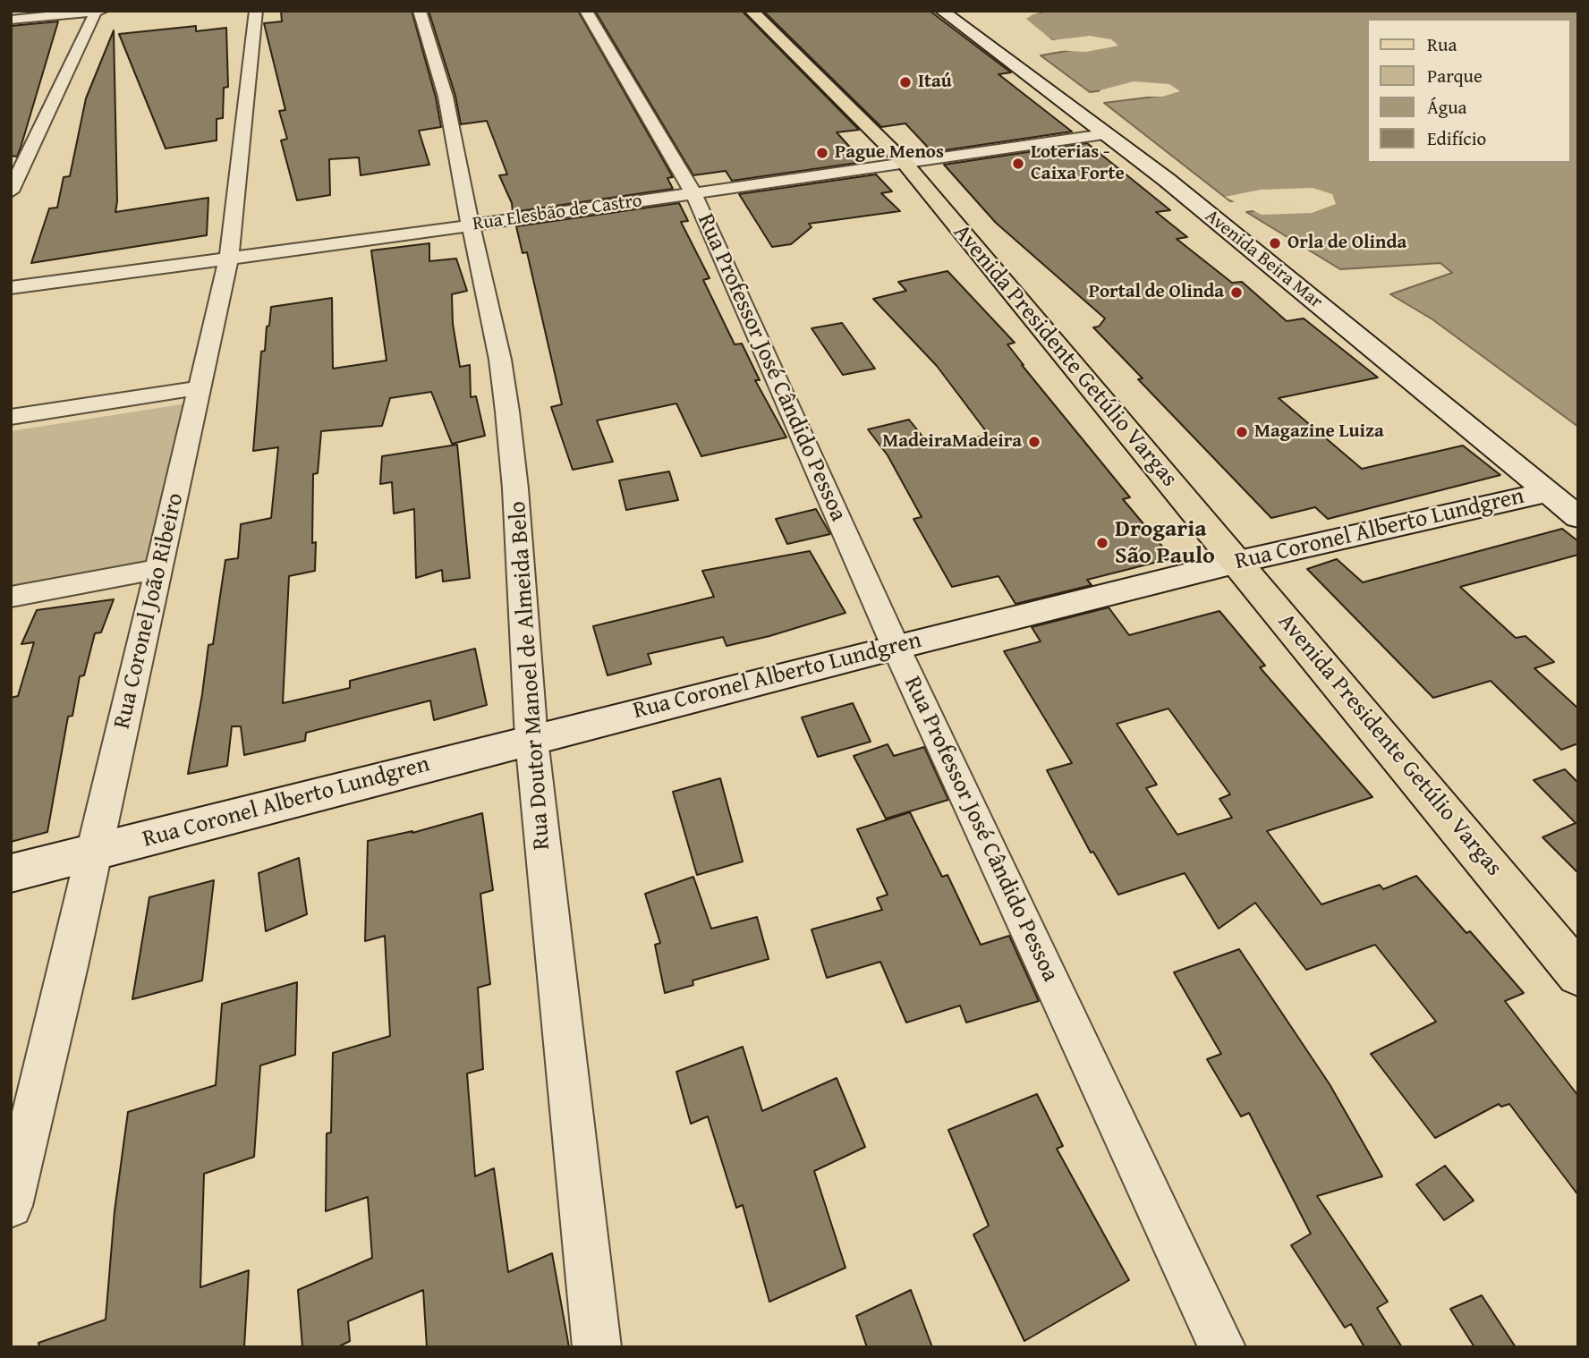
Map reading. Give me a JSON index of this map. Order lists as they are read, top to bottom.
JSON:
{
  "streets": {
    "main road": ["Avenida Beira Mar", "Avenida Presidente Getúlio Vargas", "Rua Coronel Alberto Lundgren"],
    "street": [
      "Rua Elesbão de Castro",
      "Rua Professor José Cândido Pessoa",
      "Rua Coronel João Ribeiro",
      "Rua Doutor Manoel de Almeida Belo"
    ]
  },
  "crossings": [
    ["Rua Elesbão de Castro", "Avenida Beira Mar"],
    ["Rua Elesbão de Castro", "Avenida Presidente Getúlio Vargas"],
    ["Rua Elesbão de Castro", "Rua Professor José Cândido Pessoa"],
    ["Rua Elesbão de Castro", "Rua Coronel João Ribeiro"],
    ["Rua Elesbão de Castro", "Rua Doutor Manoel de Almeida Belo"],
    ["Avenida Beira Mar", "Rua Coronel Alberto Lundgren"],
    ["Avenida Presidente Getúlio Vargas", "Rua Coronel Alberto Lundgren"],
    ["Rua Professor José Cândido Pessoa", "Rua Coronel Alberto Lundgren"],
    ["Rua Coronel Alberto Lundgren", "Rua Coronel João Ribeiro"],
    ["Rua Coronel Alberto Lundgren", "Rua Doutor Manoel de Almeida Belo"]
  ],
  "places": [
    "Itaú",
    "Pague Menos",
    "Loterias - Caixa Forte",
    "Orla de Olinda",
    "Portal de Olinda",
    "Magazine Luiza",
    "MadeiraMadeira",
    "Drogaria São Paulo"
  ],
  "legend": [
    "Rua",
    "Parque",
    "Água",
    "Edifício"
  ]
}
